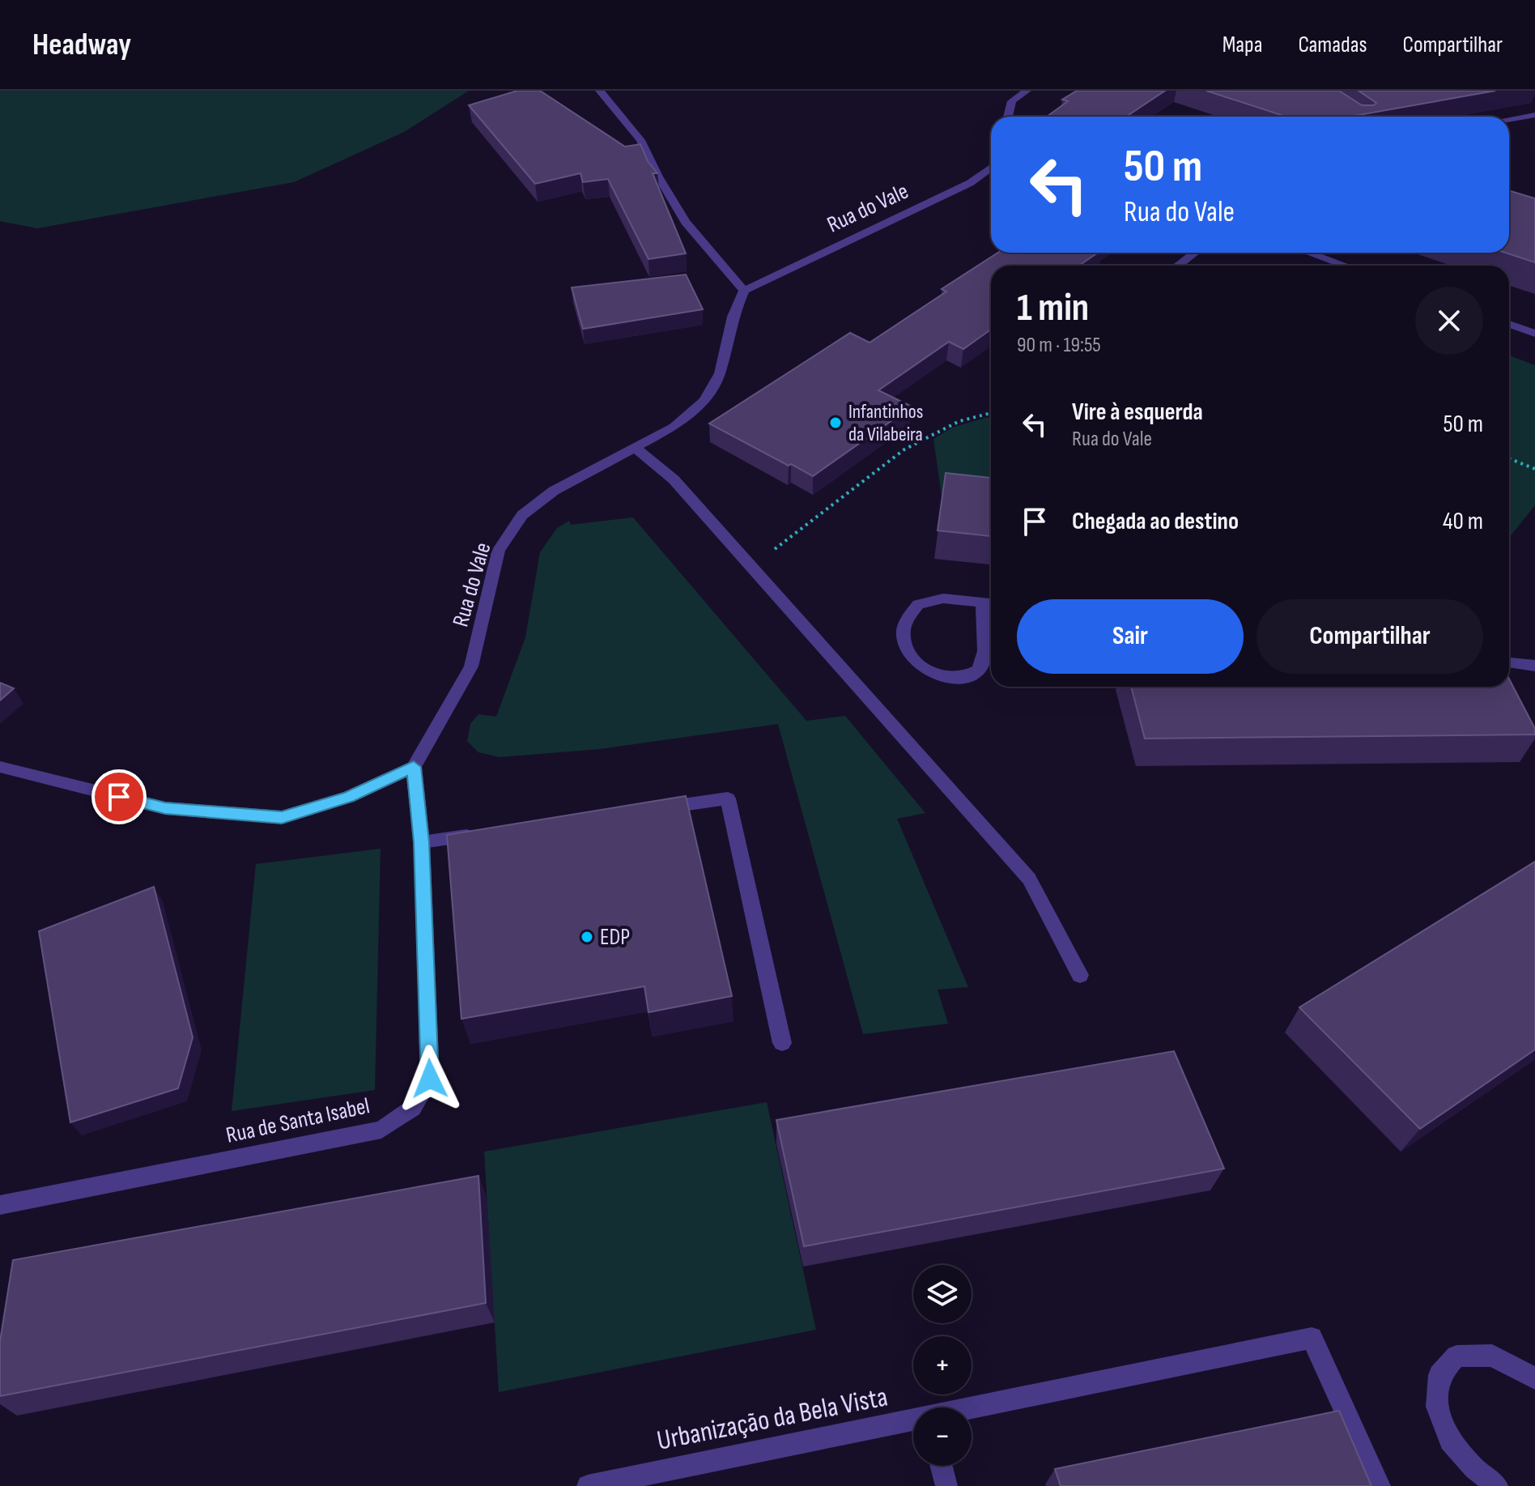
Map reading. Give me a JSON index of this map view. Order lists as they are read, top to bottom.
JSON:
{
  "streets": {
    "street": ["Rua do Vale", "Rua de Santa Isabel", "Urbanização da Bela Vista"]
  },
  "crossings": [
    ["Rua do Vale", "Rua de Santa Isabel"]
  ],
  "places": ["Infantinhos da Vilabeira", "EDP"],
  "page": {
    "header": "Headway",
    "nav": ["Mapa", "Camadas", "Compartilhar"],
    "turn": ["50 m", "Rua do Vale"],
    "heading": ["1 min", "90 m · 19:55"],
    "list": [
      {
        "name": "Vire à esquerda",
        "note": "Rua do Vale",
        "value": "50 m"
      },
      {
        "name": "Chegada ao destino",
        "value": "40 m"
      }
    ],
    "buttons": ["Sair", "Compartilhar"],
    "map_buttons": ["+", "−"]
  }
}
